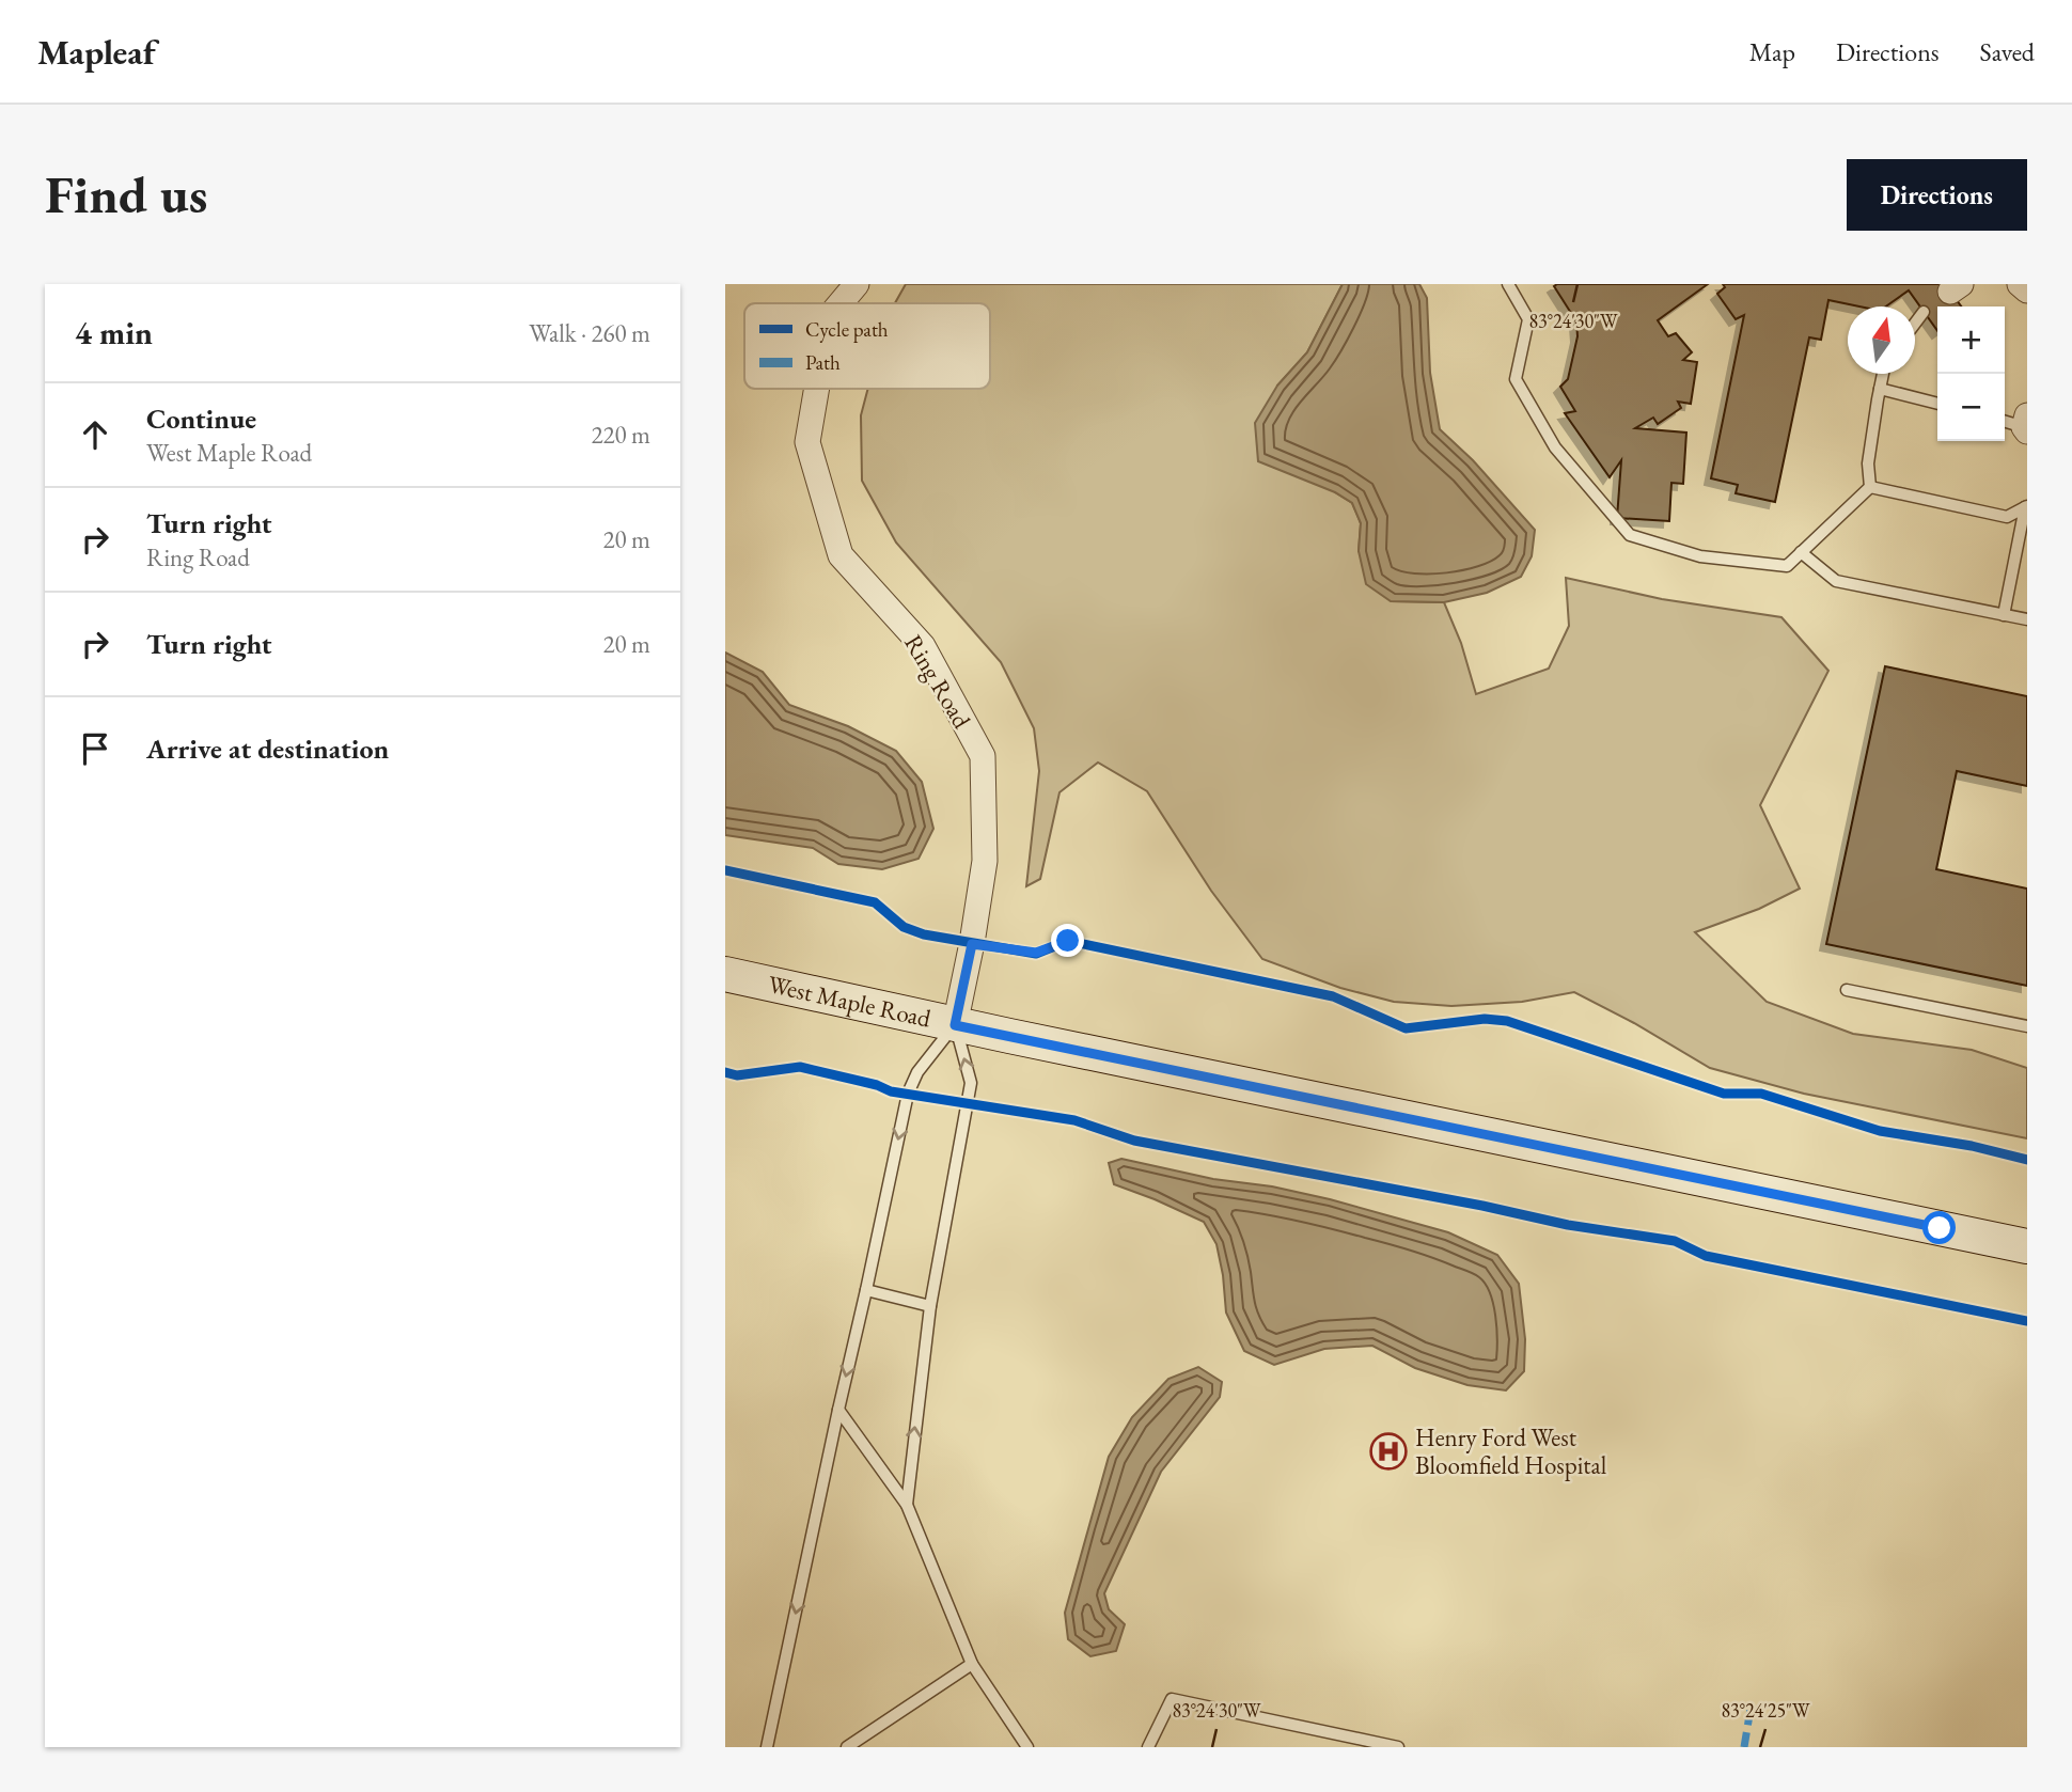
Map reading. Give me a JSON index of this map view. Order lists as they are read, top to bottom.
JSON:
{
  "streets": {
    "main road": ["West Maple Road"],
    "street": ["Ring Road"]
  },
  "crossings": [
    ["Ring Road", "West Maple Road"]
  ],
  "places": {
    "hospital": ["Henry Ford West Bloomfield Hospital"]
  },
  "legend": ["Cycle path", "Path"],
  "north": "top",
  "page": {
    "header": "Mapleaf",
    "nav": ["Map", "Directions", "Saved"],
    "buttons": "Directions",
    "title": "Find us",
    "heading": ["4 min", "Walk · 260 m"],
    "map_buttons": ["+", "−"],
    "list": [
      ["Continue", "West Maple Road", "220 m"],
      ["Turn right", "Ring Road", "20 m"],
      ["Turn right", "20 m"],
      "Arrive at destination"
    ]
  },
  "coordinates": ["83°24'30\"W", "83°24'25\"W"]
}
